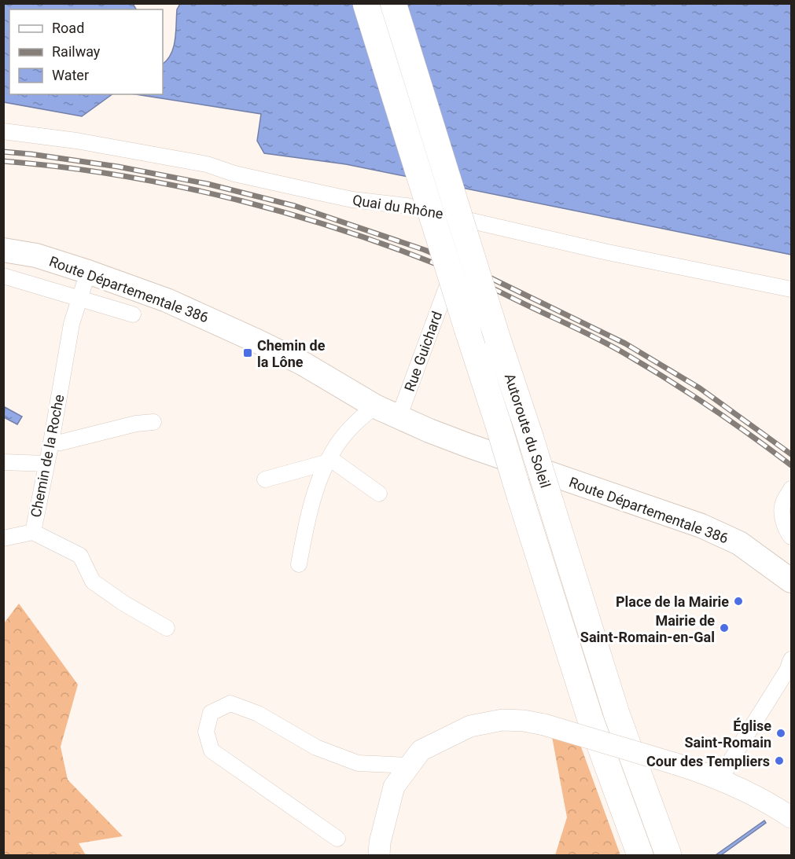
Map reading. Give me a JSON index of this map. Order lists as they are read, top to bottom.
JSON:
{
  "streets": {
    "highway": ["Autoroute du Soleil"],
    "main road": ["Route Départementale 386"],
    "street": ["Quai du Rhône", "Rue Guichard", "Chemin de la Roche"]
  },
  "crossings": [
    ["Route Départementale 386", "Rue Guichard"],
    ["Route Départementale 386", "Chemin de la Roche"]
  ],
  "places": {
    "transit": ["Chemin de la Lône"],
    "other": [
      "Place de la Mairie",
      "Mairie de Saint-Romain-en-Gal",
      "Église Saint-Romain",
      "Cour des Templiers"
    ]
  },
  "legend": ["Road", "Railway", "Water"]
}
